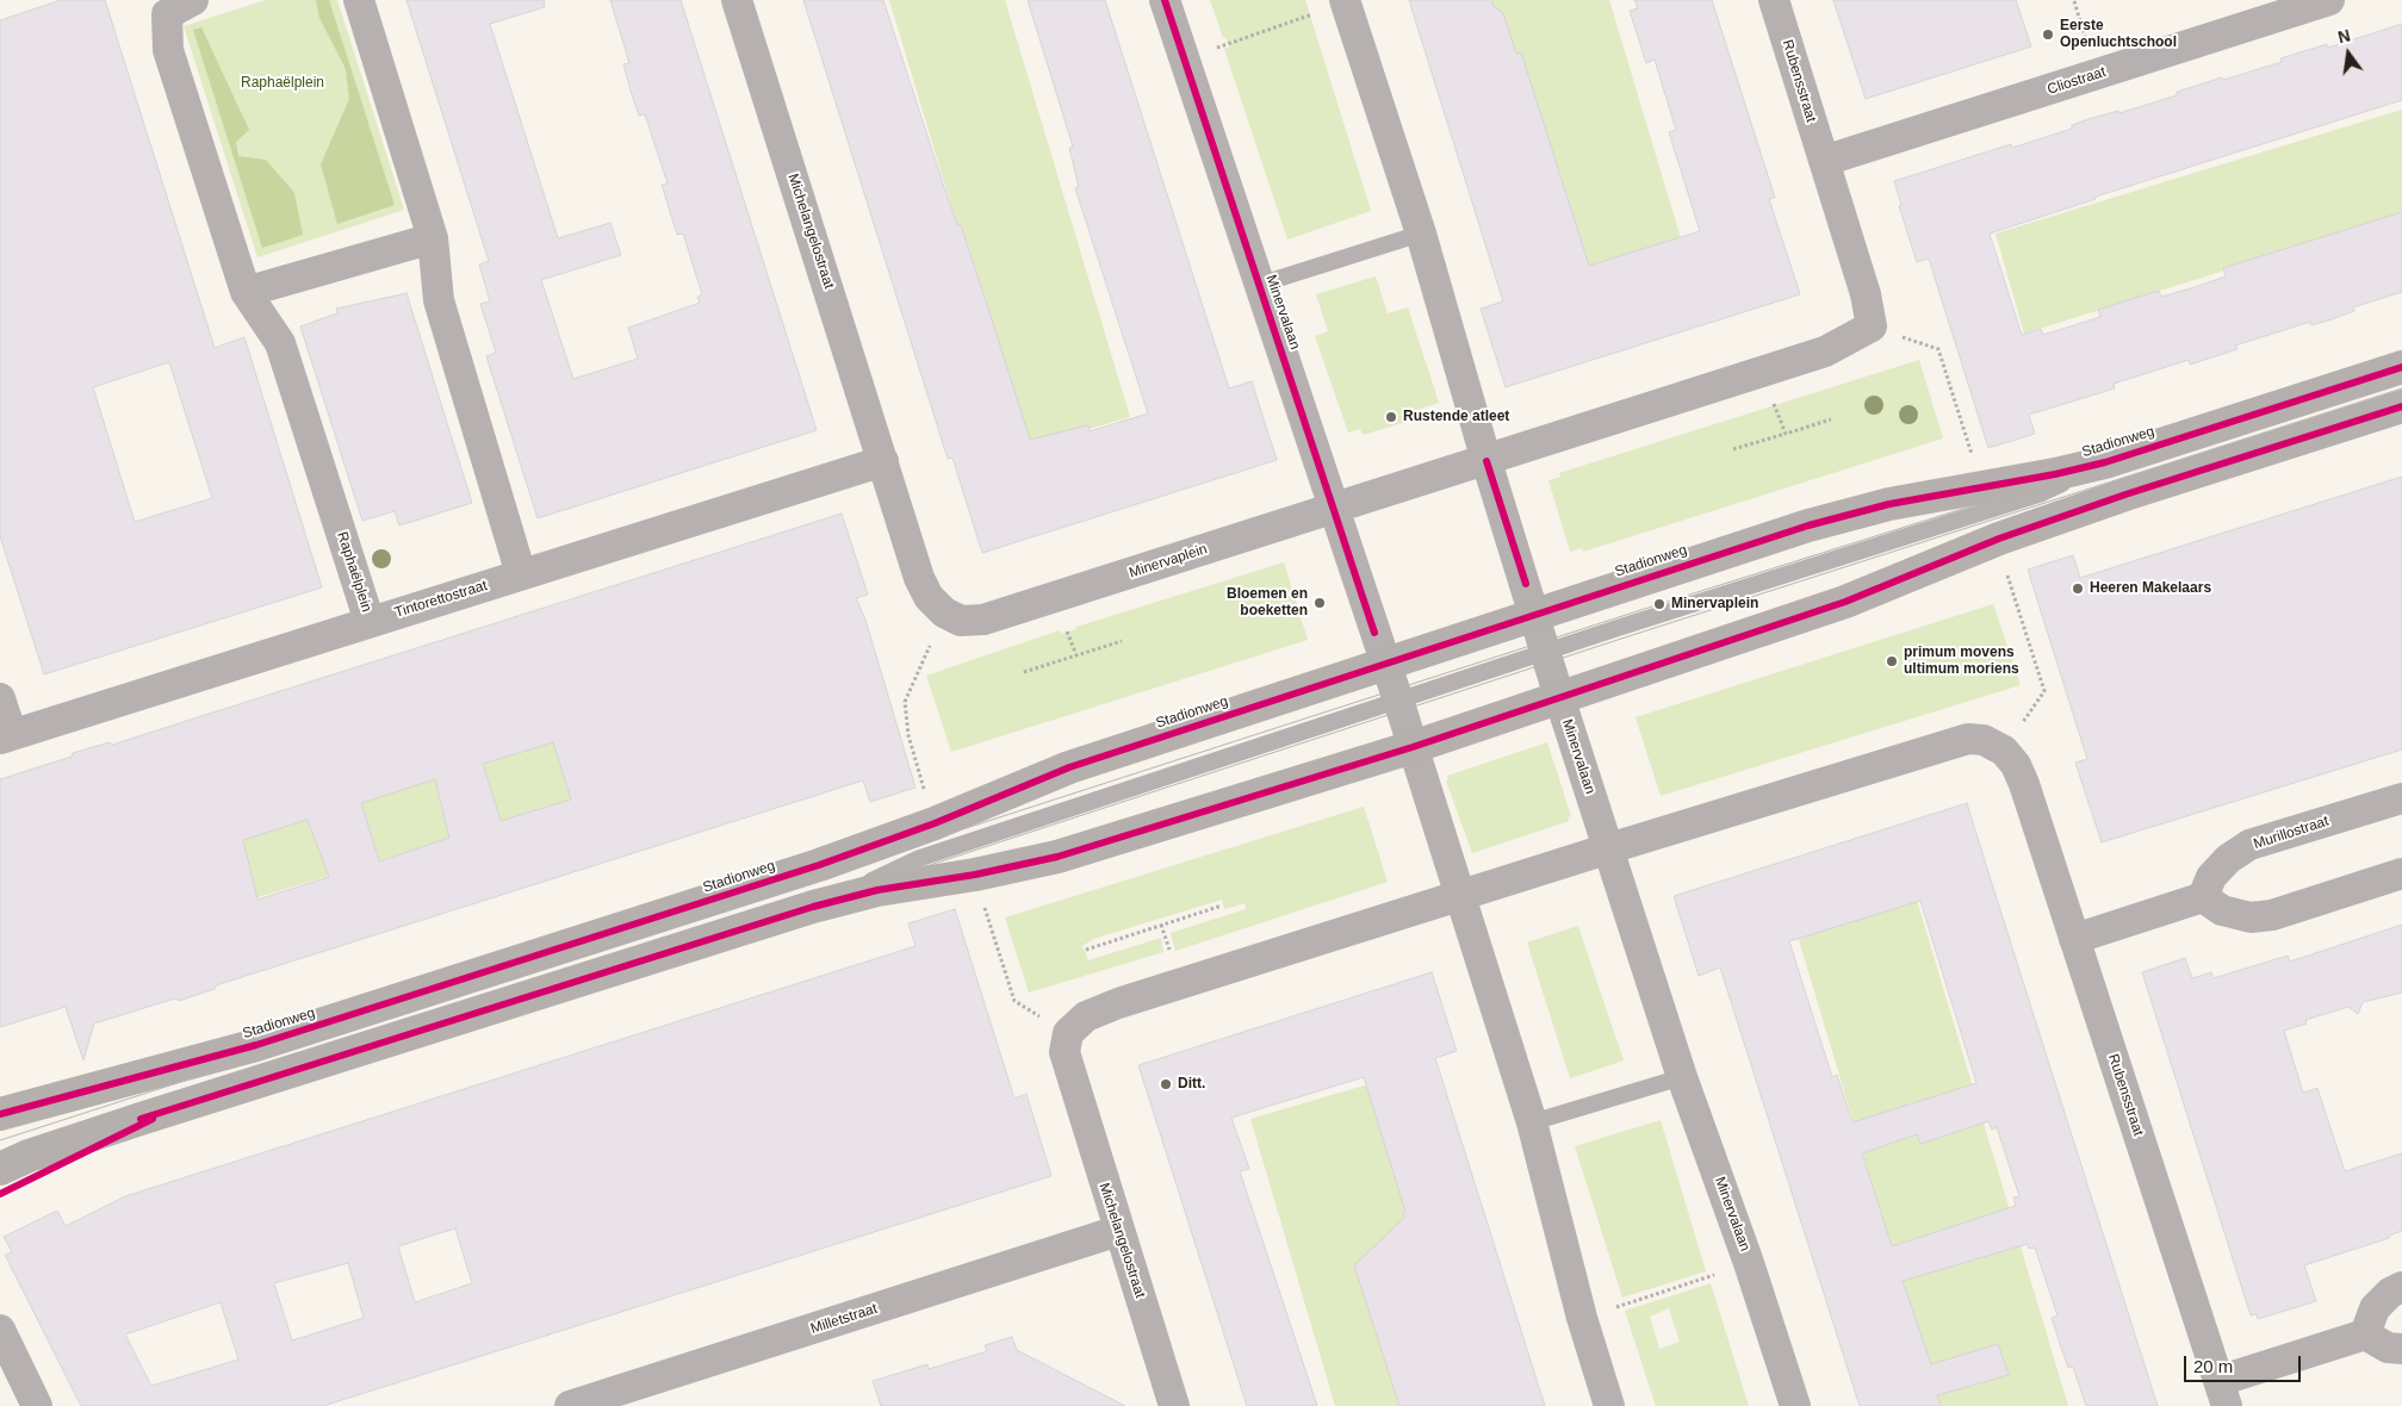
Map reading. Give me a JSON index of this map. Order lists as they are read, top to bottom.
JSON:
{
  "streets": {
    "main road": ["Stadionweg"],
    "street": [
      "Rubensstraat",
      "Cliostraat",
      "Michelangelostraat",
      "Minervalaan",
      "Minervaplein",
      "Raphaëlplein",
      "Tintorettostraat",
      "Murillostraat",
      "Milletstraat"
    ]
  },
  "crossings": [
    ["Rubensstraat", "Cliostraat"],
    ["Rubensstraat", "Minervalaan"],
    ["Rubensstraat", "Minervaplein"],
    ["Cliostraat", "Minervaplein"],
    ["Michelangelostraat", "Tintorettostraat"],
    ["Michelangelostraat", "Milletstraat"],
    ["Minervalaan", "Stadionweg"],
    ["Minervalaan", "Minervaplein"],
    ["Raphaëlplein", "Tintorettostraat"]
  ],
  "parks": ["Raphaëlplein"],
  "places": [
    "Eerste Openluchtschool",
    "Rustende atleet",
    "Heeren Makelaars",
    "Bloemen en boeketten",
    "Minervaplein",
    "primum movens ultimum moriens",
    "Ditt."
  ],
  "scale_bar": "20 m",
  "north": "top"
}
